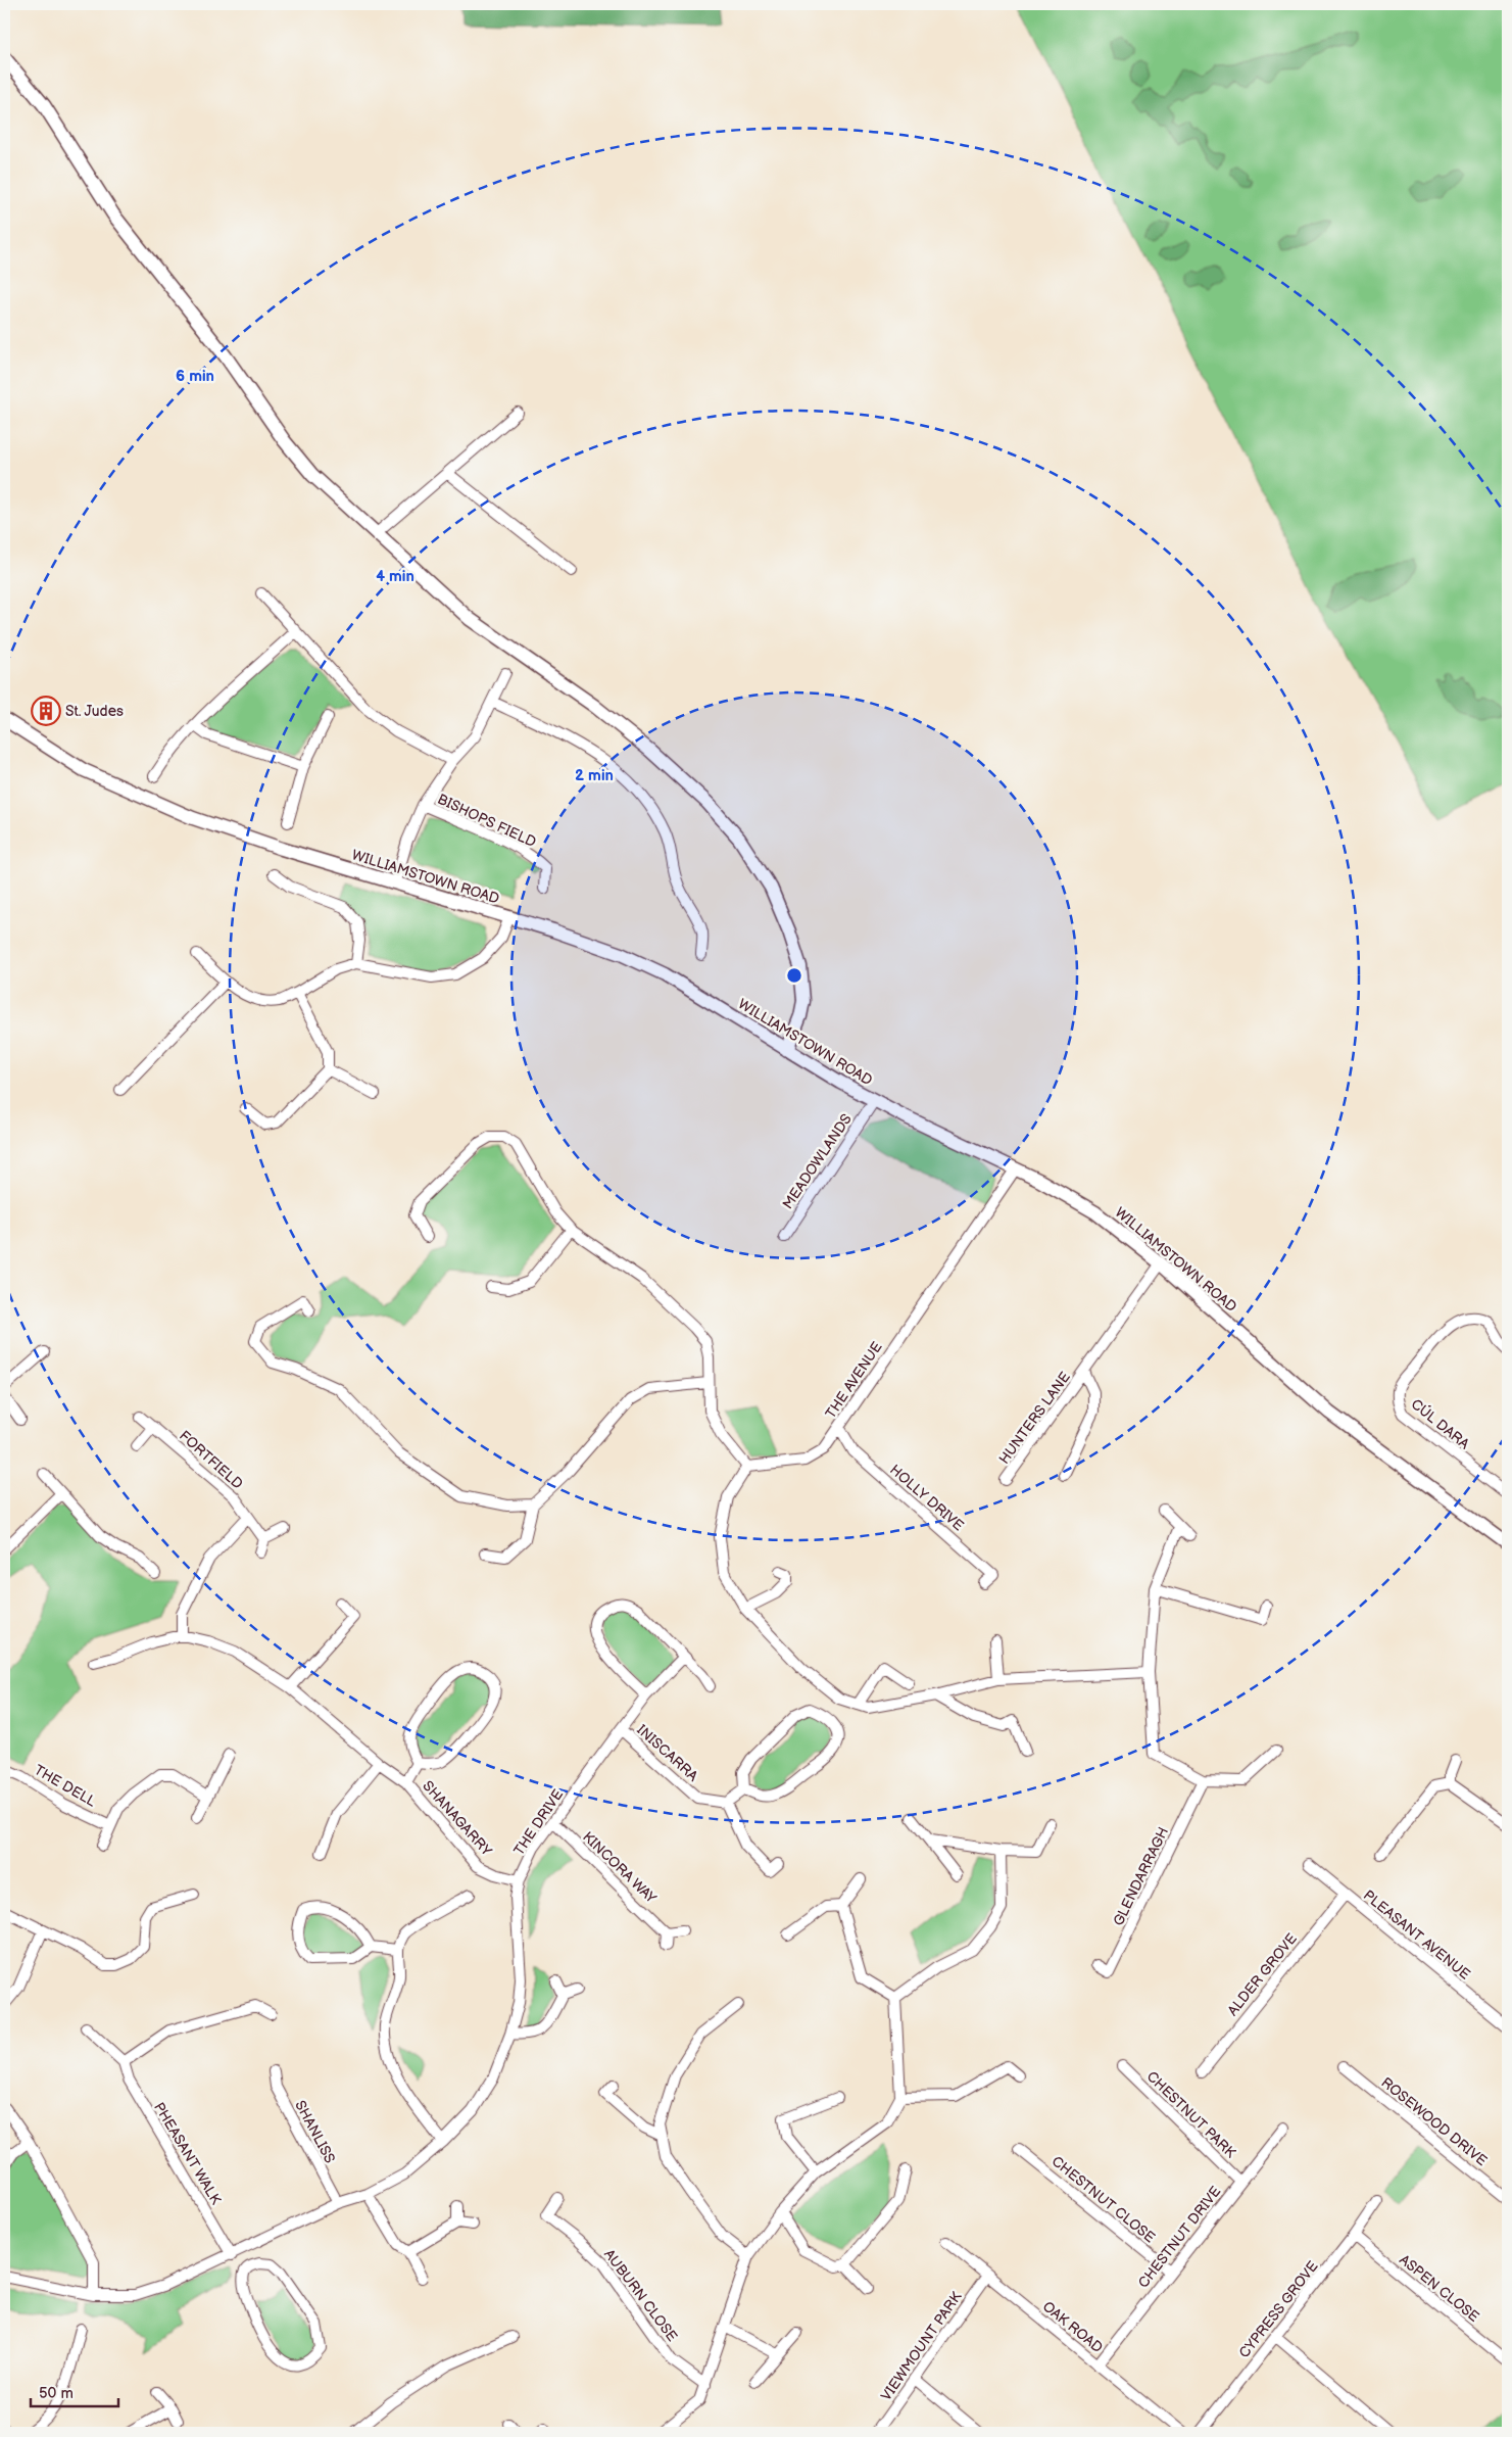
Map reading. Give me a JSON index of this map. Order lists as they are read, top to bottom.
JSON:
{
  "streets": {
    "street": [
      "BISHOPS FIELD",
      "WILLIAMSTOWN ROAD",
      "MEADOWLANDS",
      "THE AVENUE",
      "HUNTERS LANE",
      "CÚL DARA",
      "FORTFIELD",
      "HOLLY DRIVE",
      "INISCARRA",
      "THE DELL",
      "SHANAGARRY",
      "THE DRIVE",
      "KINCORA WAY",
      "GLENDARRAGH",
      "PLEASANT AVENUE",
      "ALDER GROVE",
      "CHESTNUT PARK",
      "ROSEWOOD DRIVE",
      "SHANLISS",
      "PHEASANT WALK",
      "CHESTNUT CLOSE",
      "CHESTNUT DRIVE",
      "ASPEN CLOSE",
      "AUBURN CLOSE",
      "CYPRESS GROVE",
      "OAK ROAD",
      "VIEWMOUNT PARK"
    ]
  },
  "crossings": [
    ["BISHOPS FIELD", "WILLIAMSTOWN ROAD"],
    ["WILLIAMSTOWN ROAD", "MEADOWLANDS"],
    ["WILLIAMSTOWN ROAD", "THE AVENUE"],
    ["WILLIAMSTOWN ROAD", "HUNTERS LANE"],
    ["THE AVENUE", "HOLLY DRIVE"],
    ["INISCARRA", "THE DRIVE"],
    ["SHANAGARRY", "THE DRIVE"],
    ["THE DRIVE", "KINCORA WAY"],
    ["THE DRIVE", "SHANLISS"],
    ["THE DRIVE", "PHEASANT WALK"],
    ["PLEASANT AVENUE", "ALDER GROVE"],
    ["CHESTNUT PARK", "CHESTNUT DRIVE"],
    ["CHESTNUT CLOSE", "CHESTNUT DRIVE"],
    ["CHESTNUT DRIVE", "OAK ROAD"],
    ["ASPEN CLOSE", "CYPRESS GROVE"],
    ["OAK ROAD", "VIEWMOUNT PARK"]
  ],
  "places": {
    "building": ["St. Judes"]
  },
  "scale_bar": "50 m",
  "rings": ["6 min", "4 min", "2 min"]
}
